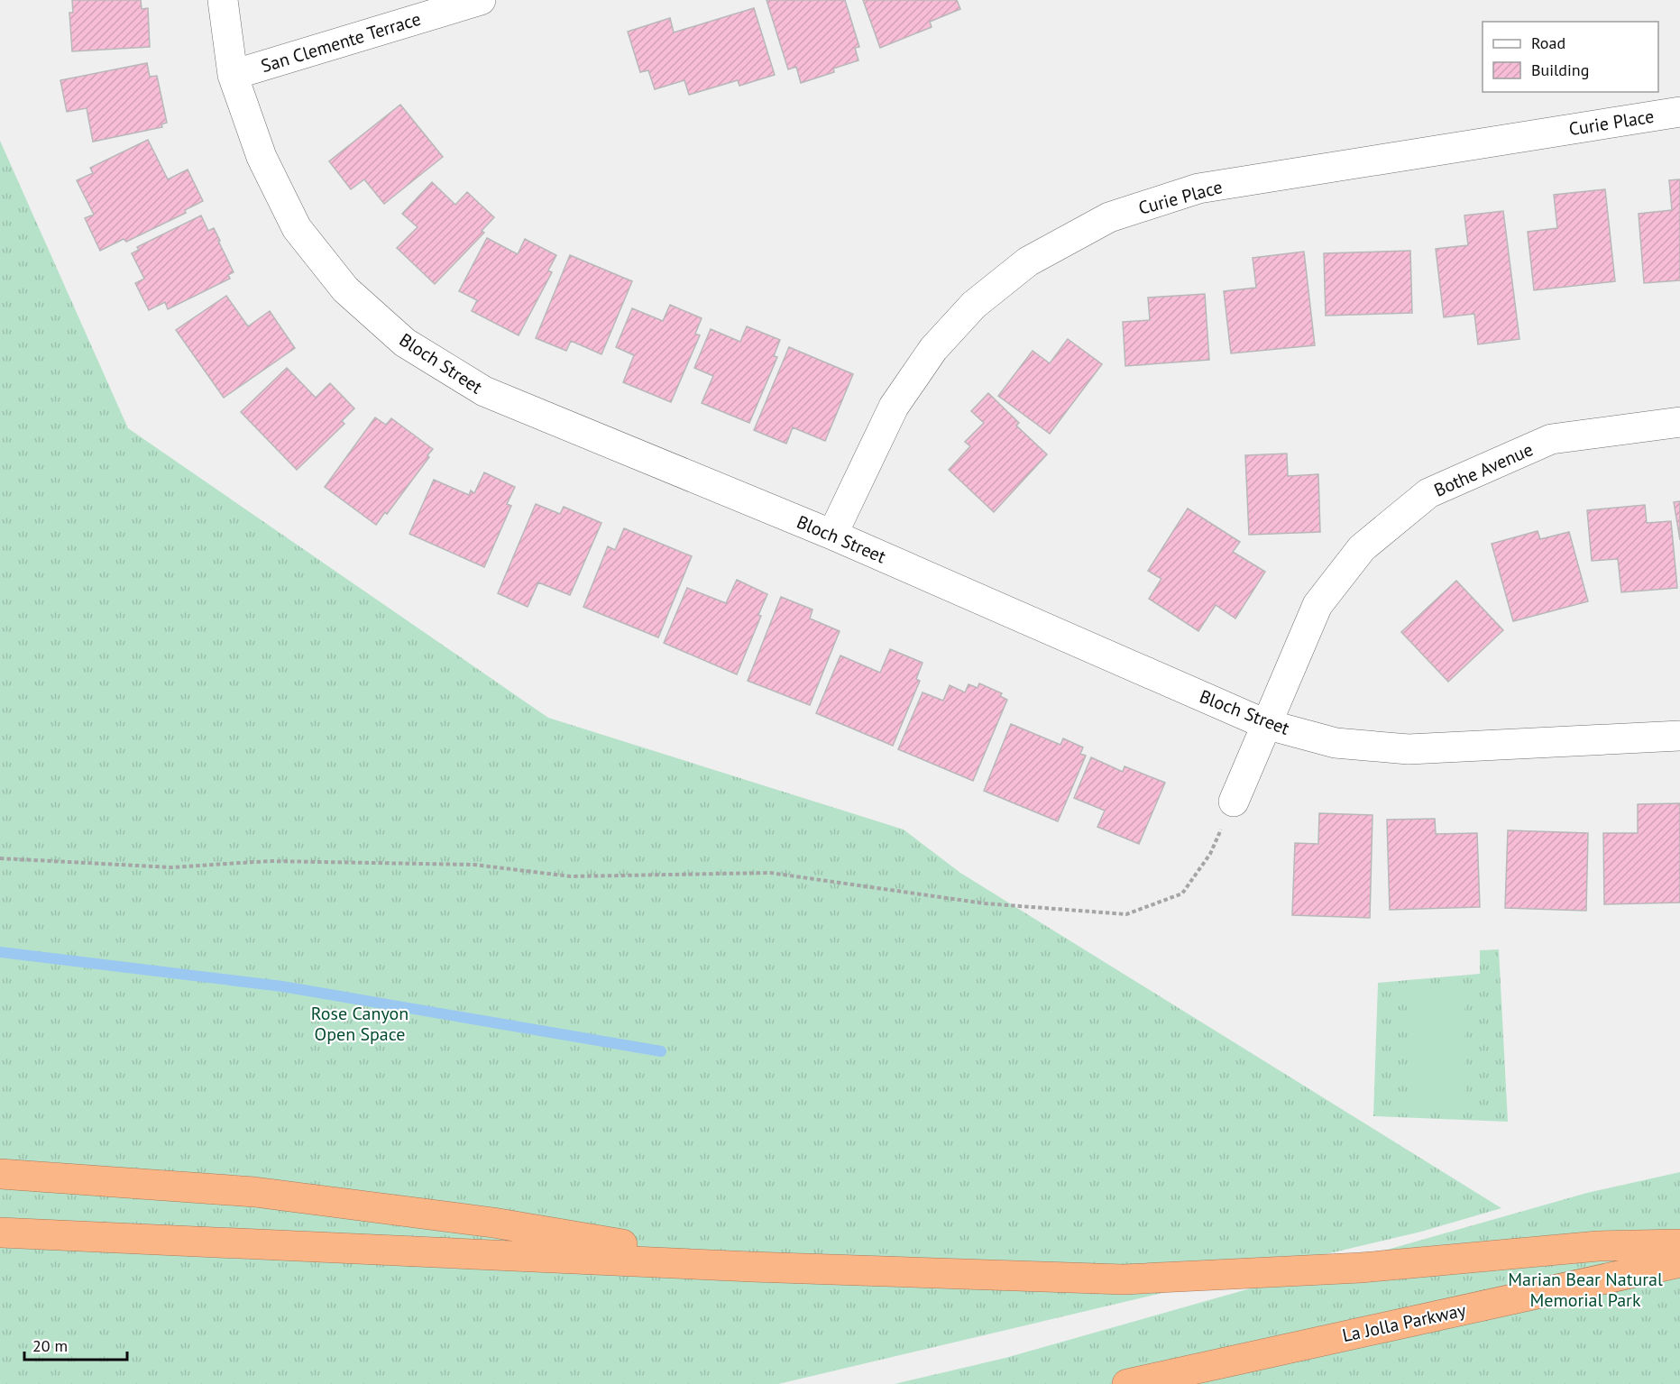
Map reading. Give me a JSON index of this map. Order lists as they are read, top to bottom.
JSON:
{
  "streets": {
    "highway": ["La Jolla Parkway"],
    "street": [
      "San Clemente Terrace",
      "Curie Place",
      "Bloch Street",
      "Bothe Avenue"
    ]
  },
  "crossings": [
    ["San Clemente Terrace", "Bloch Street"],
    ["Curie Place", "Bloch Street"],
    ["Bloch Street", "Bothe Avenue"]
  ],
  "parks": ["Rose Canyon Open Space", "Marian Bear Natural Memorial Park"],
  "legend": ["Road", "Building"],
  "scale_bar": "20 m"
}
